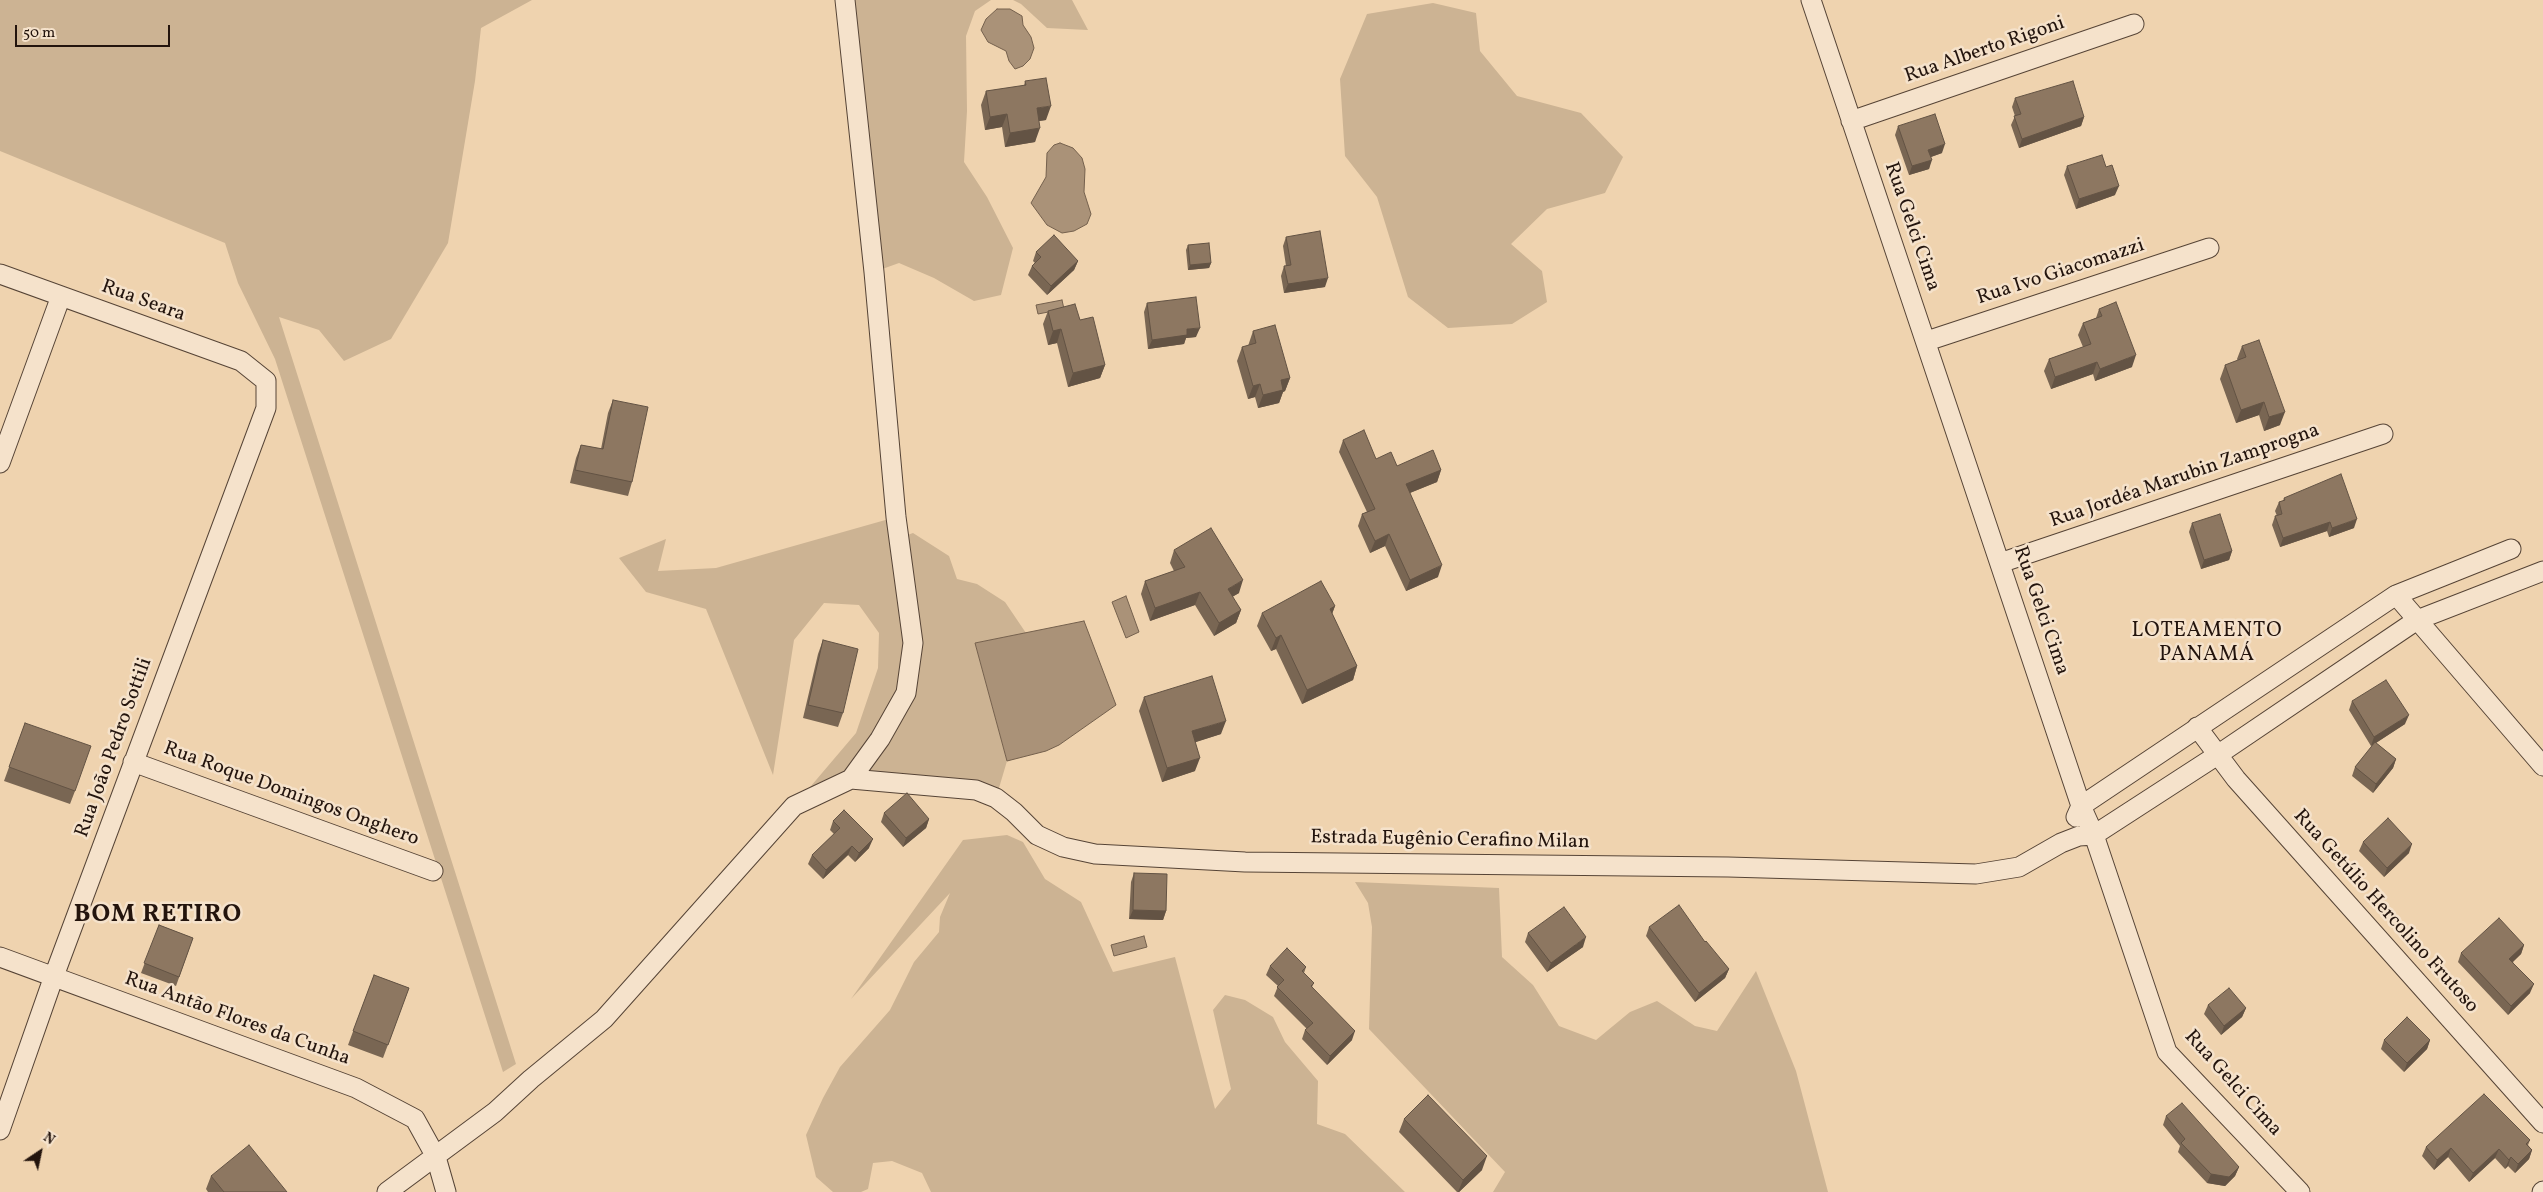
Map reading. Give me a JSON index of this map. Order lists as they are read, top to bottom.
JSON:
{
  "streets": {
    "street": [
      "Rua Alberto Rigoni",
      "Rua Gelci Cima",
      "Rua Ivo Giacomazzi",
      "Rua Seara",
      "Rua Jordéa Marubin Zamprogna",
      "Rua João Pedro Sottili",
      "Rua Roque Domingos Onghero",
      "Estrada Eugênio Cerafino Milan",
      "Rua Getúlio Hercolino Frutoso",
      "Rua Antão Flores da Cunha"
    ]
  },
  "crossings": [
    ["Rua Alberto Rigoni", "Rua Gelci Cima"],
    ["Rua Gelci Cima", "Rua Ivo Giacomazzi"],
    ["Rua Gelci Cima", "Rua Jordéa Marubin Zamprogna"],
    ["Rua Gelci Cima", "Estrada Eugênio Cerafino Milan"],
    ["Rua Seara", "Rua João Pedro Sottili"],
    ["Rua João Pedro Sottili", "Rua Roque Domingos Onghero"],
    ["Rua João Pedro Sottili", "Rua Antão Flores da Cunha"],
    ["Estrada Eugênio Cerafino Milan", "Rua Getúlio Hercolino Frutoso"]
  ],
  "districts": ["LOTEAMENTO PANAMÁ", "BOM RETIRO"],
  "scale_bar": "50 m",
  "north": "top right"
}
